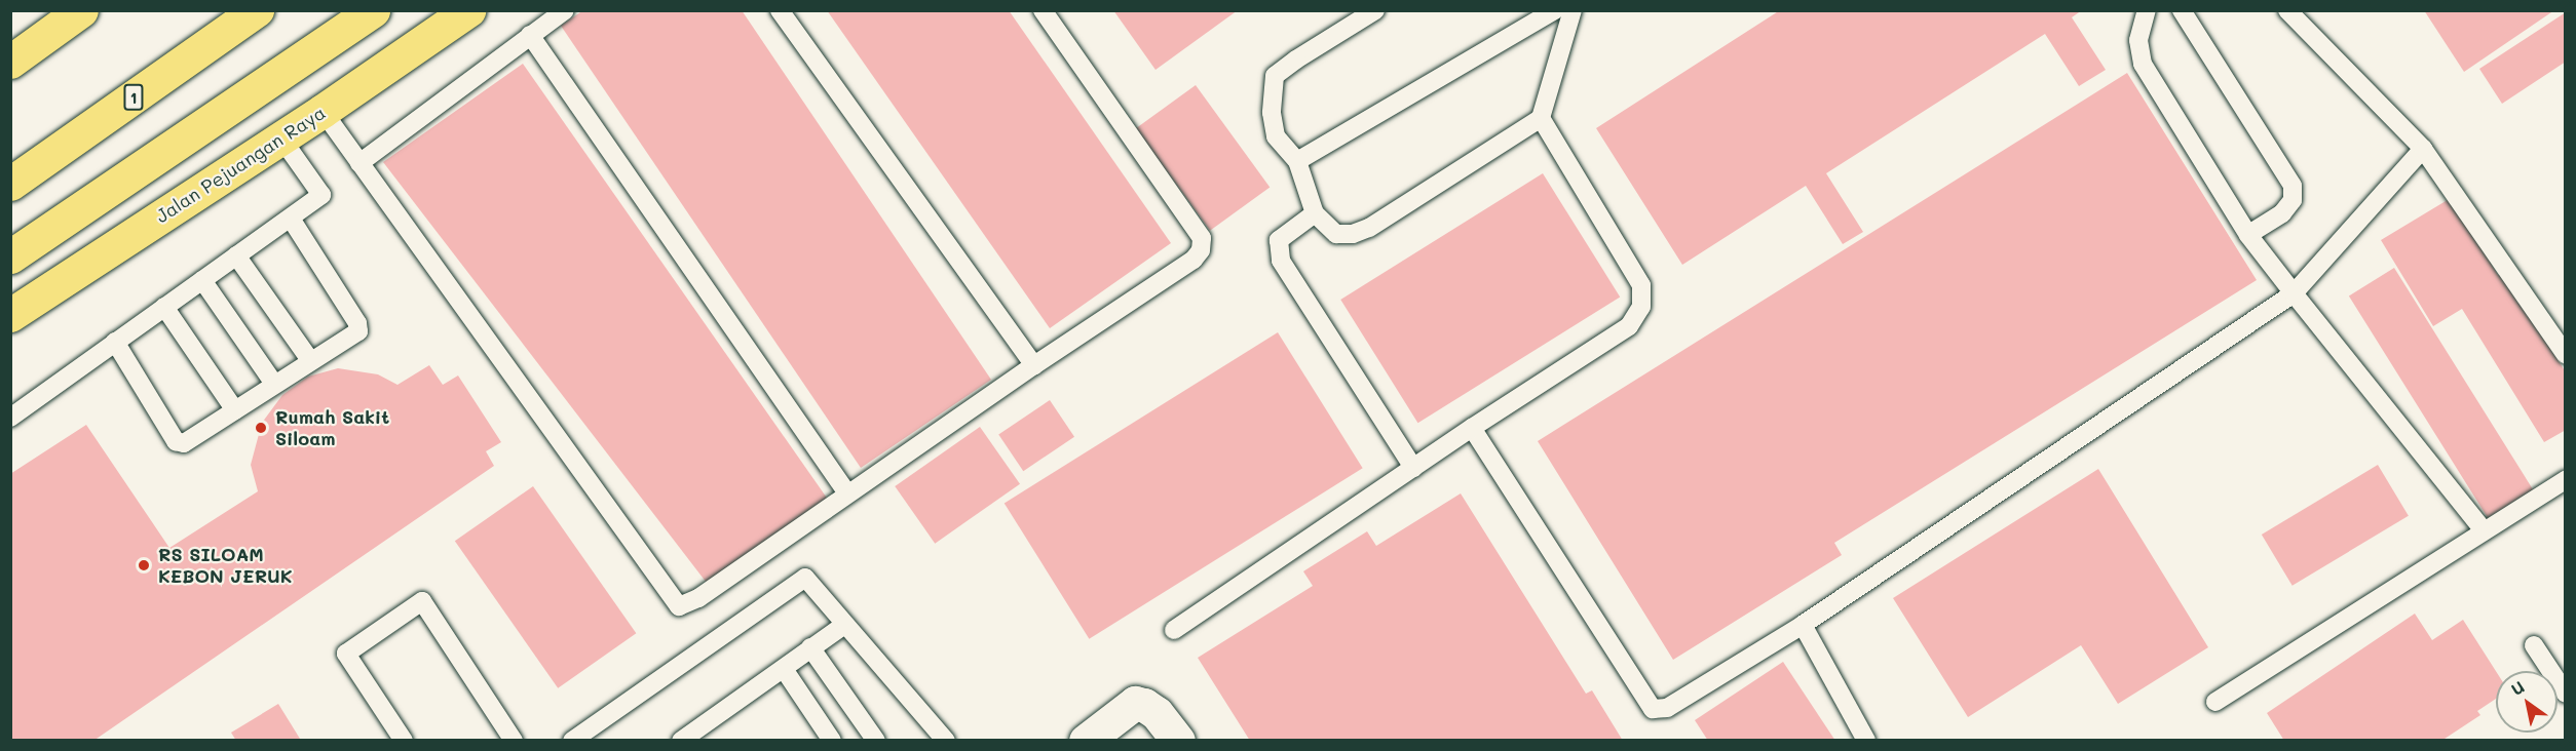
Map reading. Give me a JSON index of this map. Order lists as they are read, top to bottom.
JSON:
{
  "streets": {
    "main road": ["1", "Jalan Pejuangan Raya"]
  },
  "places": ["Rumah Sakit Siloam", "RS SILOAM KEBON JERUK"],
  "north": "top left"
}
